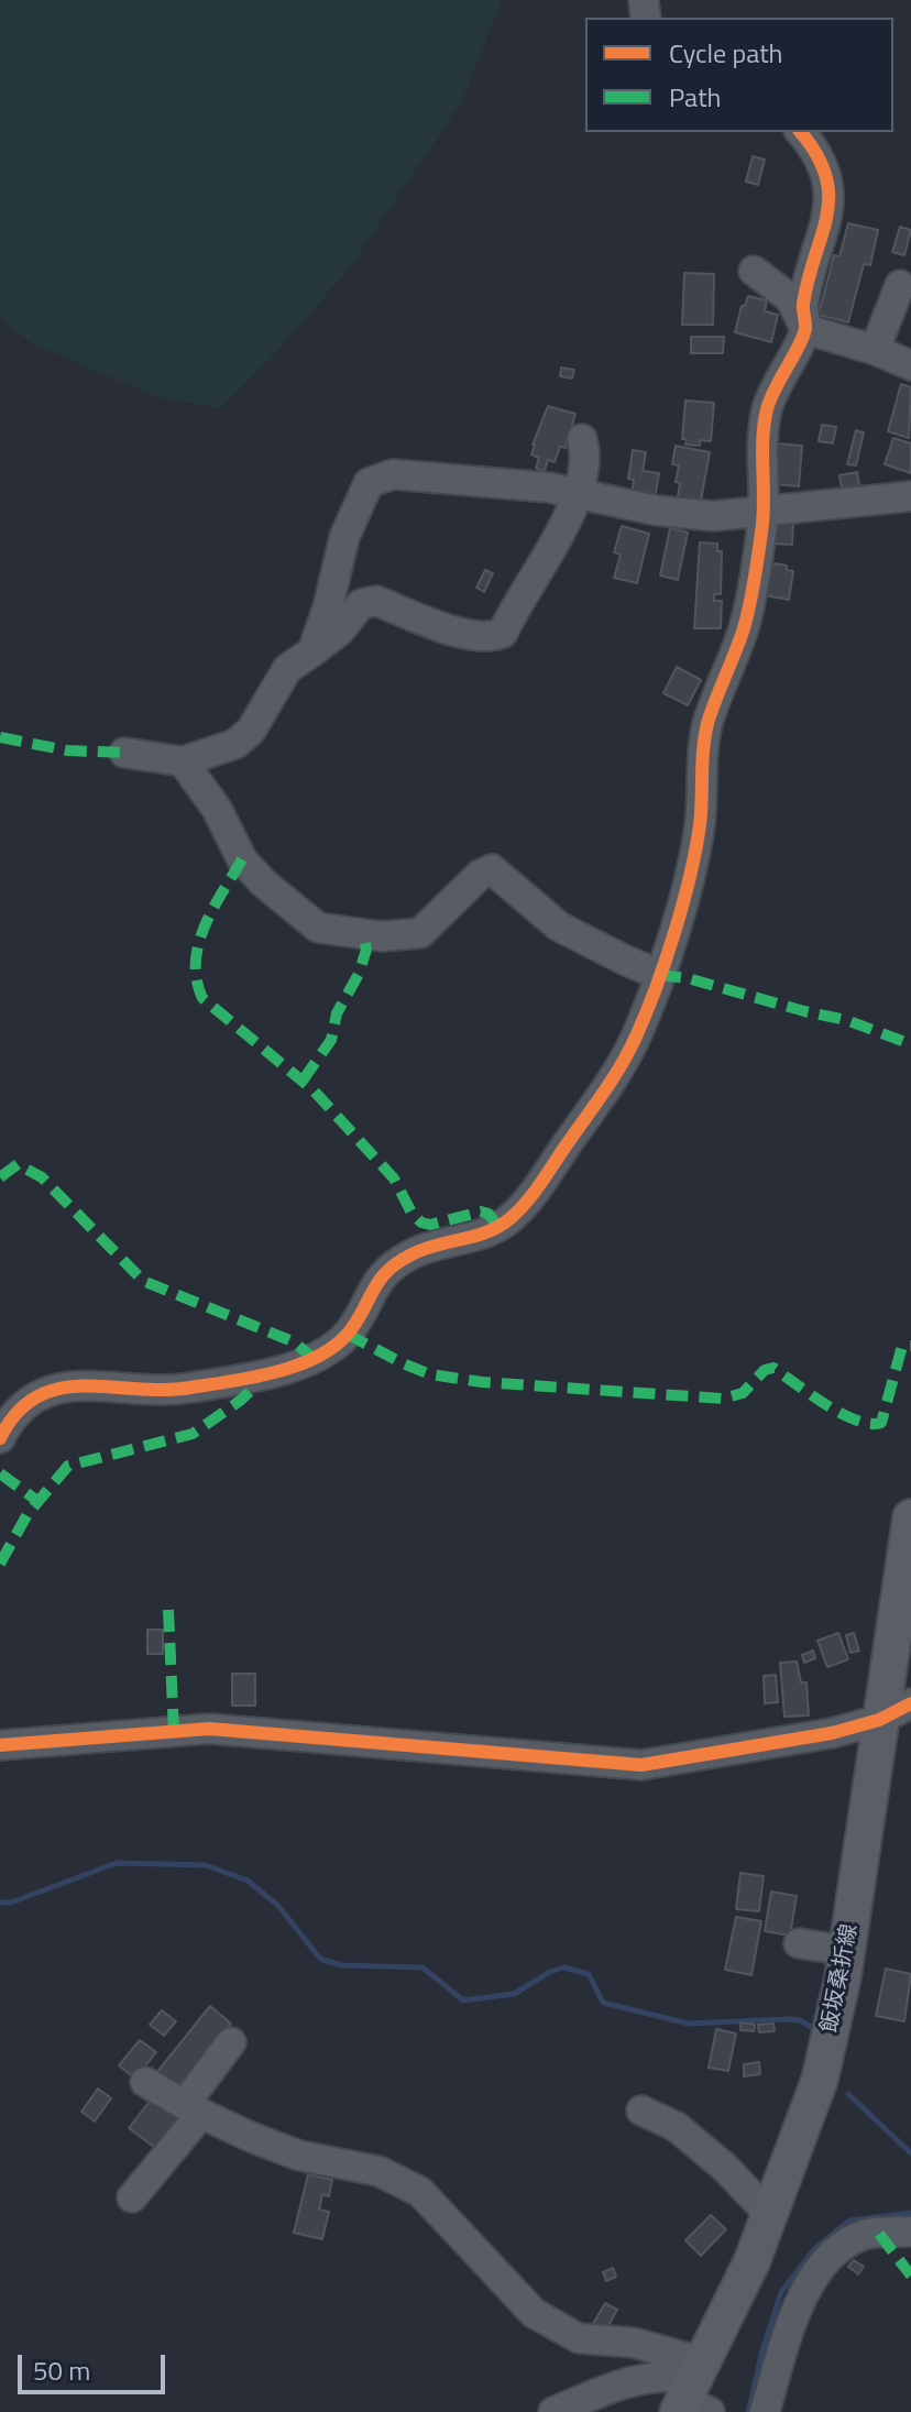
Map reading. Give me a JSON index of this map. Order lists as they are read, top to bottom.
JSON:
{
  "streets": {
    "main road": ["飯坂桑折線"]
  },
  "legend": ["Cycle path", "Path"],
  "scale_bar": "50 m"
}
